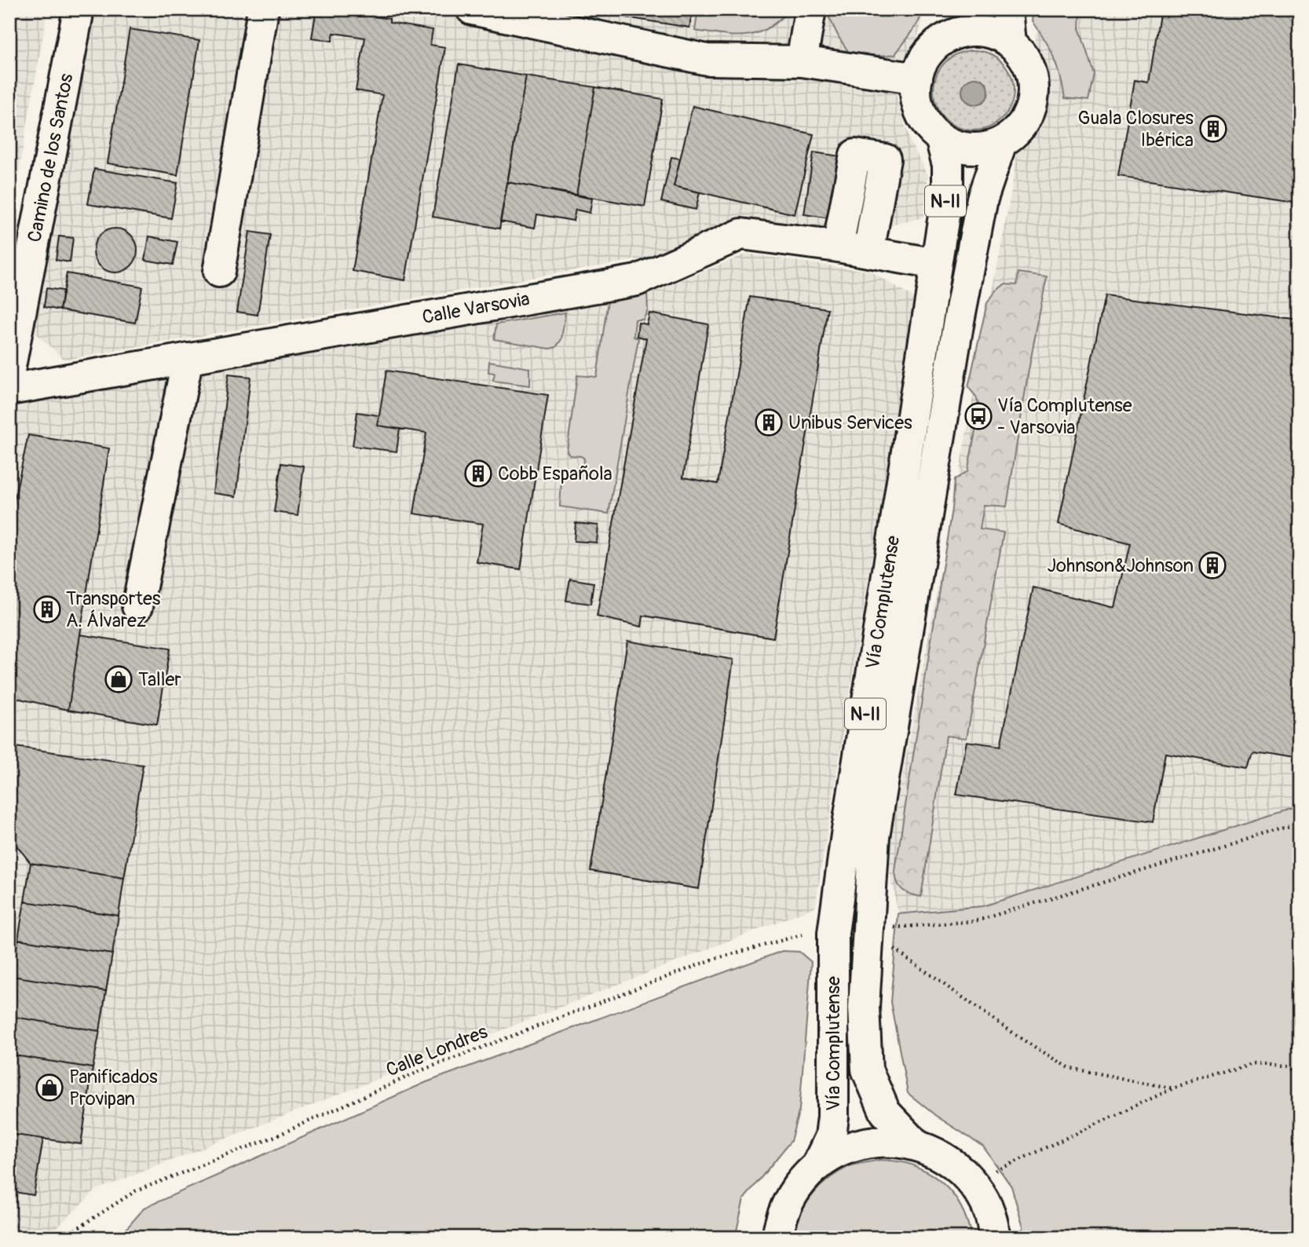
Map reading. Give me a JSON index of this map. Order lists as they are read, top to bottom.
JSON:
{
  "streets": {
    "main road": [
      "Camino de los Santos",
      "N-II",
      "Calle Varsovia",
      "Vía Complutense"
    ],
    "path": ["Calle Londres"]
  },
  "crossings": [
    ["N-II", "Vía Complutense"],
    ["Calle Varsovia", "Vía Complutense"],
    ["Vía Complutense", "Calle Londres"]
  ],
  "places": {
    "building": [
      "Guala Closures Ibérica",
      "Unibus Services",
      "Cobb Española",
      "Johnson&Johnson",
      "Transportes A. Álvarez"
    ],
    "bus stop": ["Vía Complutense - Varsovia"],
    "shop": ["Taller", "Panificados Provipan"]
  }
}
